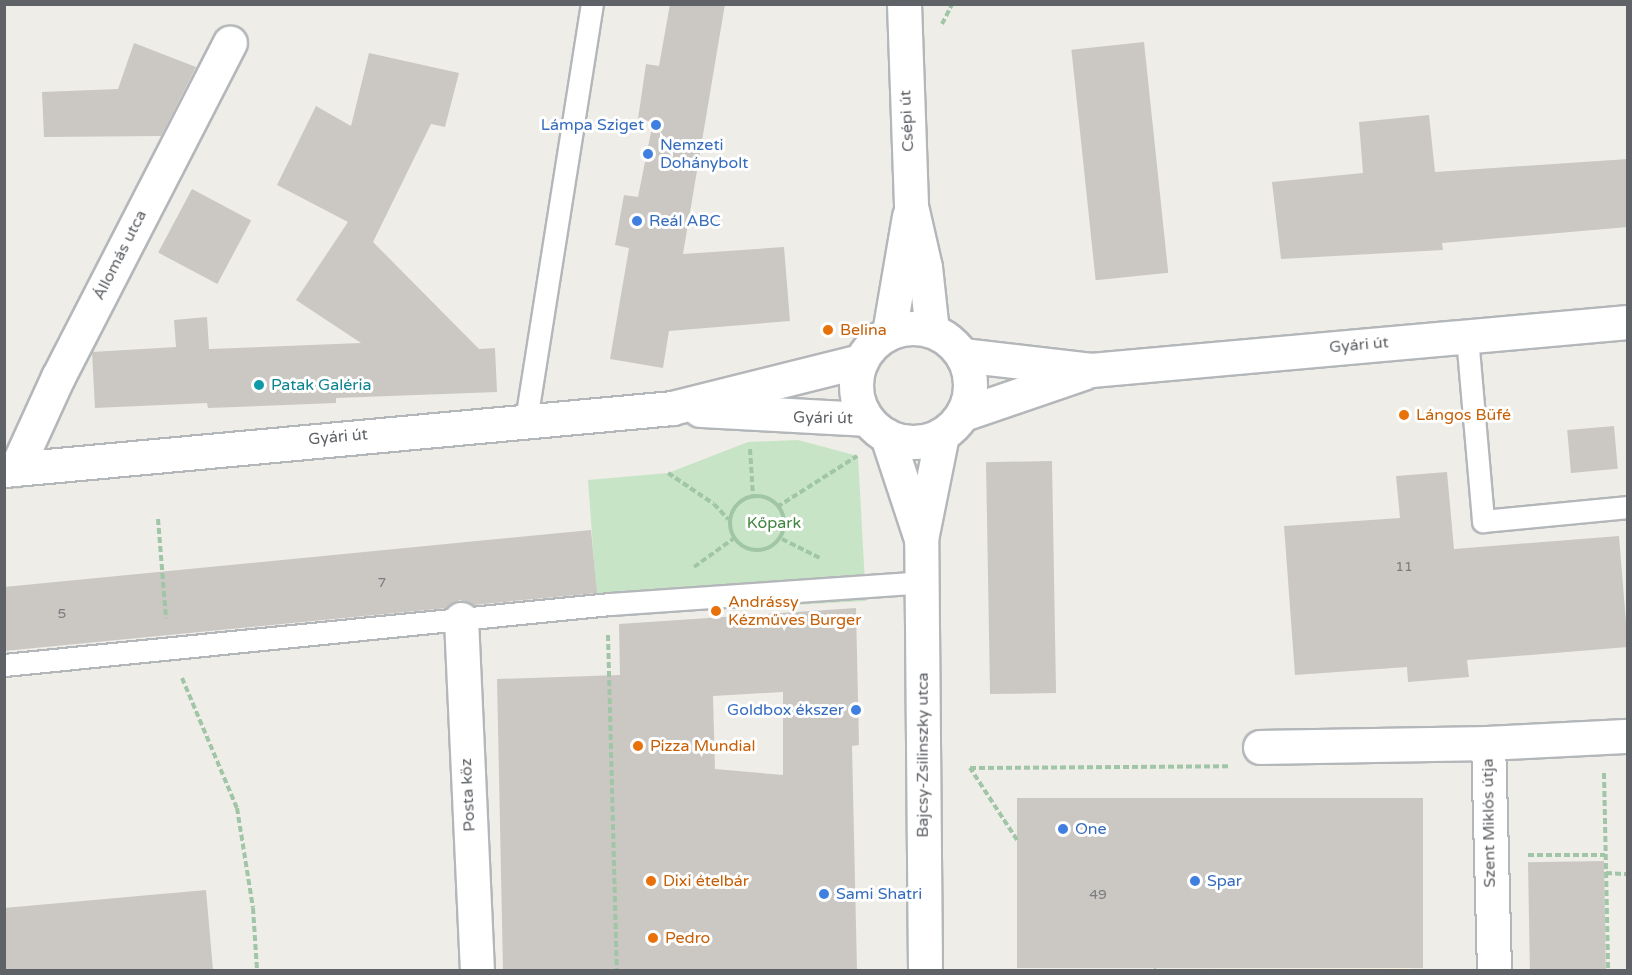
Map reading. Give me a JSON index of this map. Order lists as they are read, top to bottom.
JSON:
{
  "streets": {
    "street": [
      "Csépi út",
      "Állomás utca",
      "Gyári út",
      "Bajcsy-Zsilinszky utca",
      "Posta köz",
      "Szent Miklós útja"
    ]
  },
  "crossings": [
    ["Csépi út", "Gyári út"],
    ["Csépi út", "Bajcsy-Zsilinszky utca"],
    ["Állomás utca", "Gyári út"],
    ["Gyári út", "Bajcsy-Zsilinszky utca"]
  ],
  "parks": ["Kőpark"],
  "places": [
    "Lámpa Sziget",
    "Nemzeti Dohánybolt",
    "Reál ABC",
    "Belina",
    "Patak Galéria",
    "Lángos Büfé",
    "Andrássy Kézműves Burger",
    "Goldbox ékszer",
    "Pizza Mundial",
    "One",
    "Dixi ételbár",
    "Spar",
    "Sami Shatri",
    "Pedro"
  ],
  "house_numbers": [
    "11",
    "7",
    "5",
    "49"
  ]
}
